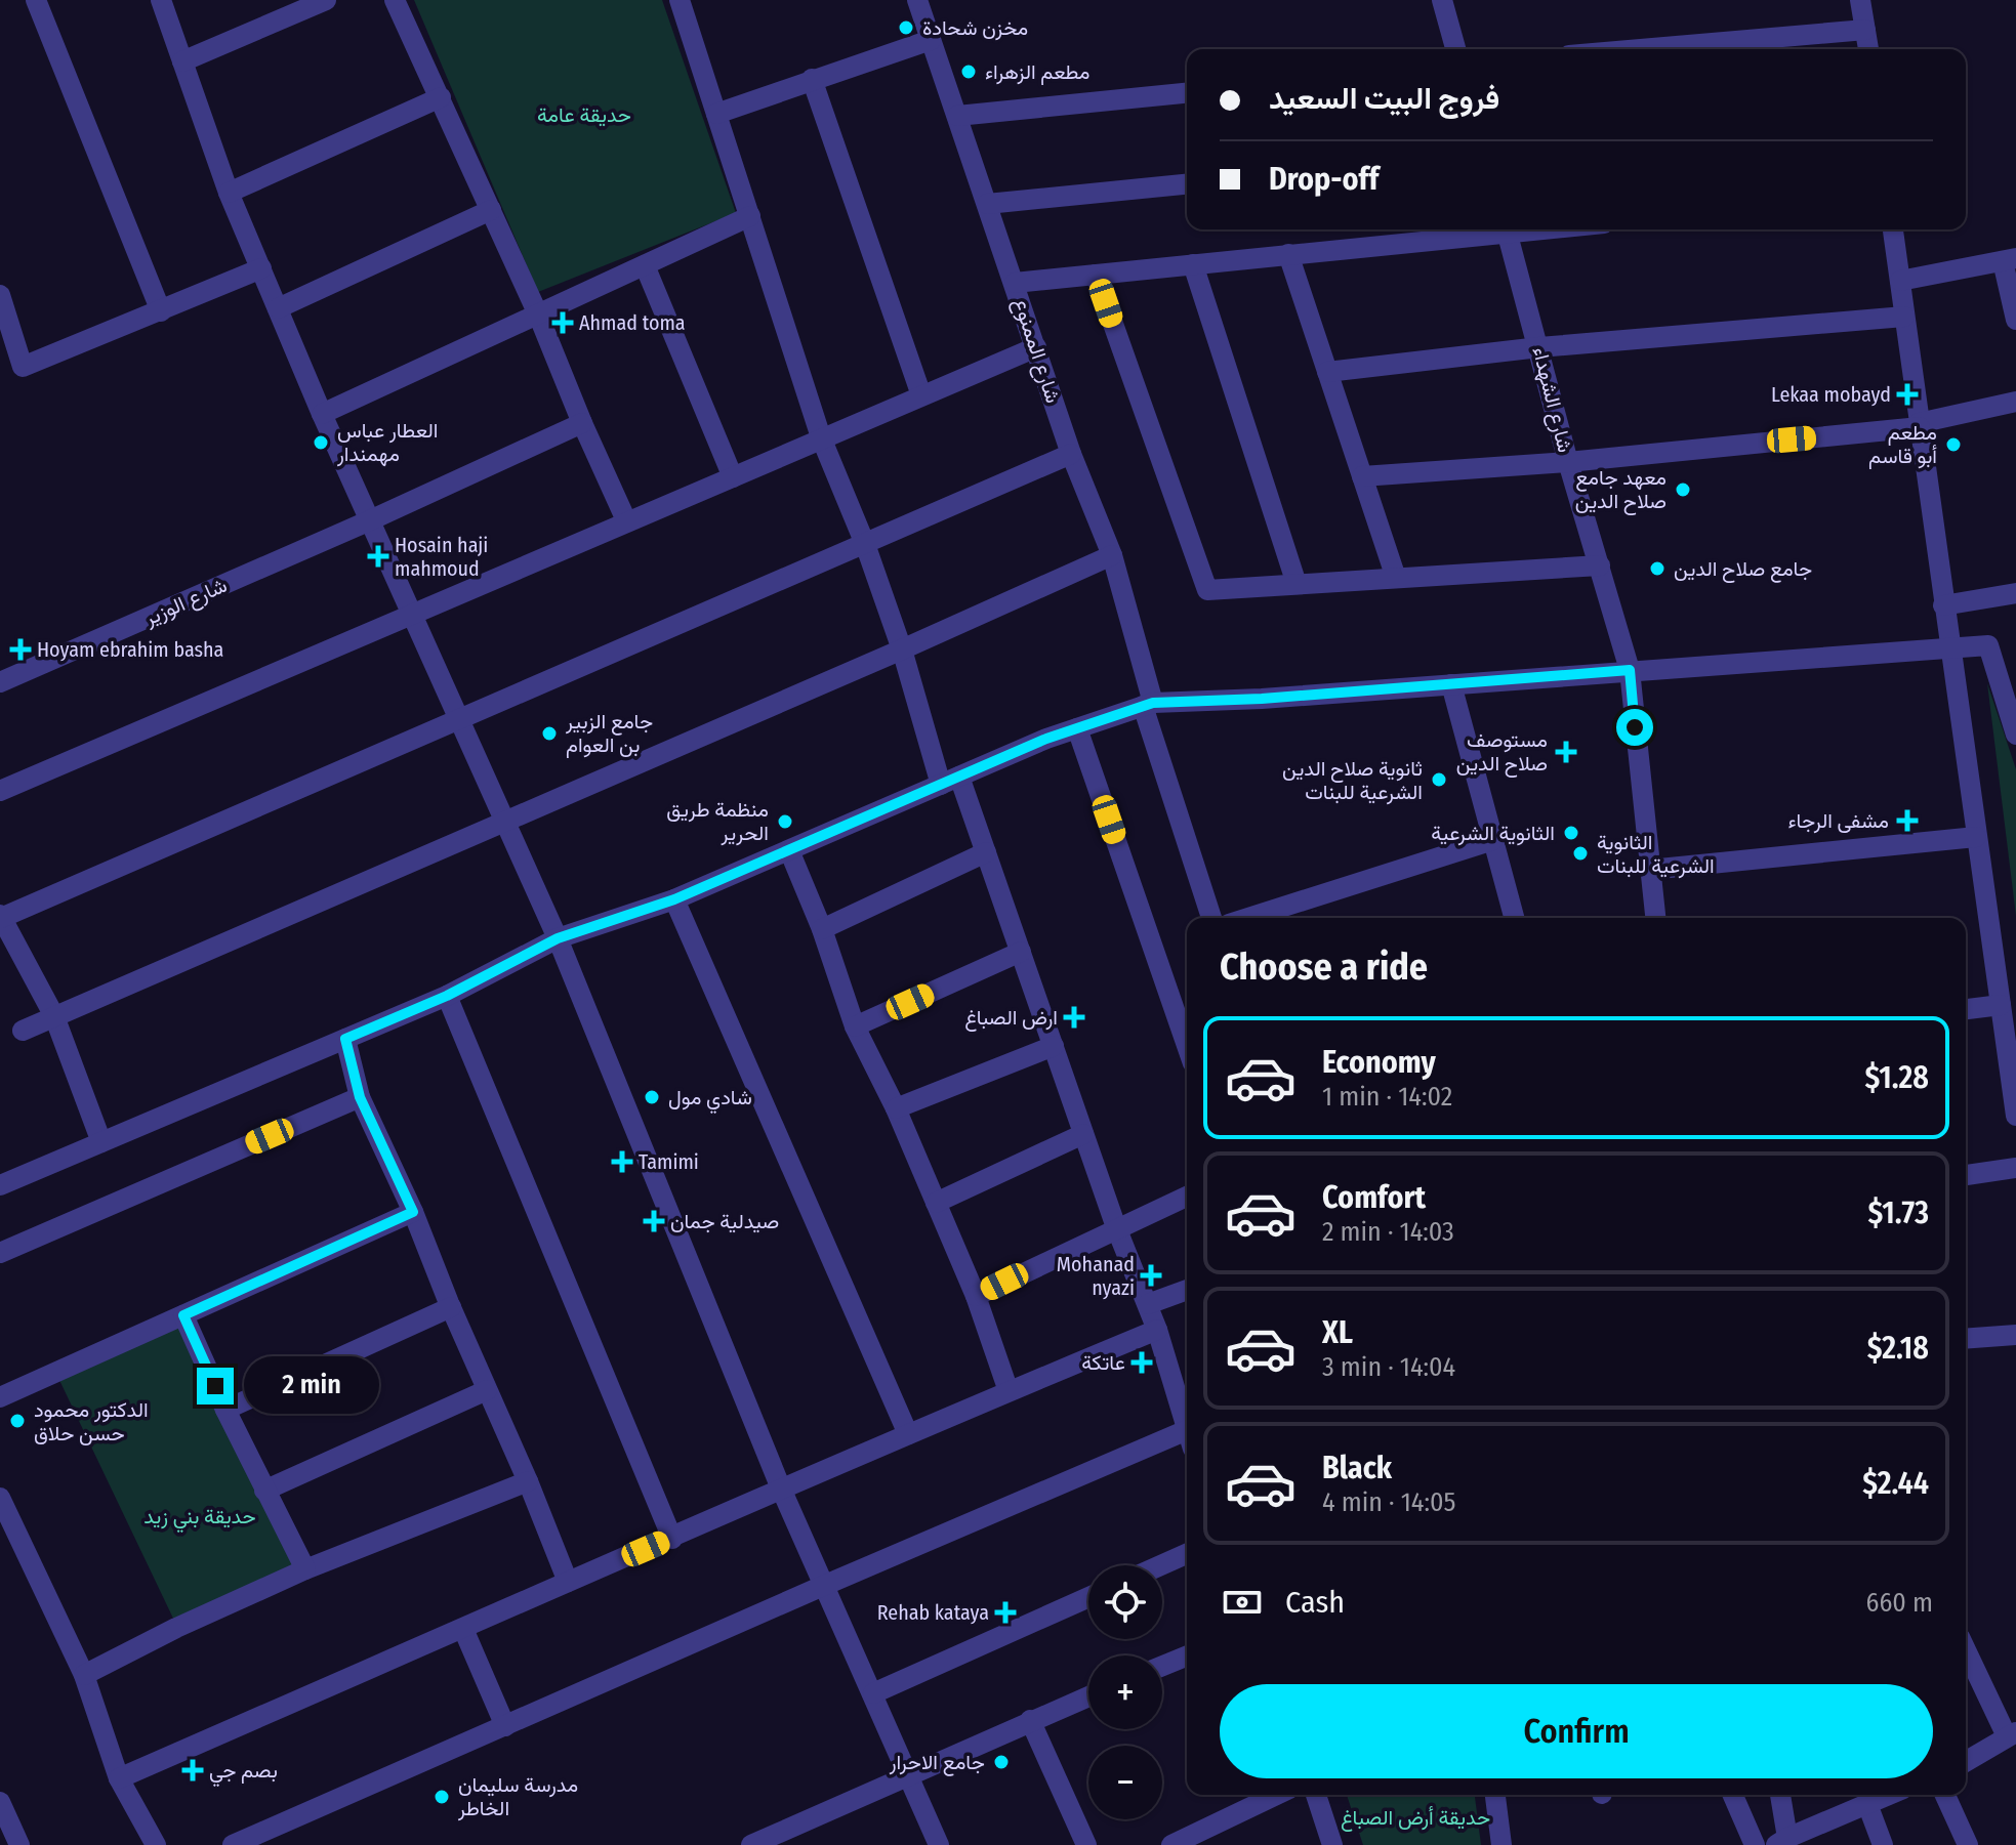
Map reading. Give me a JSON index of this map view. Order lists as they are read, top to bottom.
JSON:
{
  "streets": {
    "street": ["شارع الممنوع", "شارع الشهداء", "شارع الوزير"]
  },
  "parks": ["حديقة عامة", "حديقة بني زيد", "حديقة أرض الصباغ"],
  "places": {
    "other": [
      "مخزن شحادة",
      "مطعم الزهراء",
      "العطار عباس مهمندار",
      "مطعم أبو قاسم",
      "معهد جامع صلاح الدين",
      "جامع صلاح الدين",
      "جامع الزبير بن العوام",
      "ثانوية صلاح الدين الشرعية للبنات",
      "منظمة طريق الحرير",
      "الثانوية الشرعية",
      "الثانوية الشرعية للبنات",
      "شادي مول",
      "الدكتور محمود حسن حلاق",
      "جامع الاحرار",
      "مدرسة سليمان الخاطر"
    ],
    "health": [
      "Ahmad toma",
      "Lekaa mobayd",
      "Hosain haji mahmoud",
      "Hoyam ebrahim basha",
      "مستوصف صلاح الدين",
      "مشفى الرجاء",
      "ارض الصباغ",
      "Tamimi",
      "صيدلية جمان",
      "Mohanad nyazi",
      "عاتكة",
      "Rehab kataya",
      "بصم جي"
    ]
  },
  "page": {
    "banner": ["فروج البيت السعيد", "Drop-off"],
    "heading": "Choose a ride",
    "list": [
      {
        "name": "Economy",
        "note": "1 min · 14:02",
        "value": "$1.28"
      },
      {
        "name": "Comfort",
        "note": "2 min · 14:03",
        "value": "$1.73"
      },
      {
        "name": "XL",
        "note": "3 min · 14:04",
        "value": "$2.18"
      },
      {
        "name": "Black",
        "note": "4 min · 14:05",
        "value": "$2.44"
      }
    ],
    "bubble": "2 min",
    "pay": ["Cash", "660 m"],
    "map_buttons": ["+", "−"],
    "buttons": "Confirm"
  }
}
